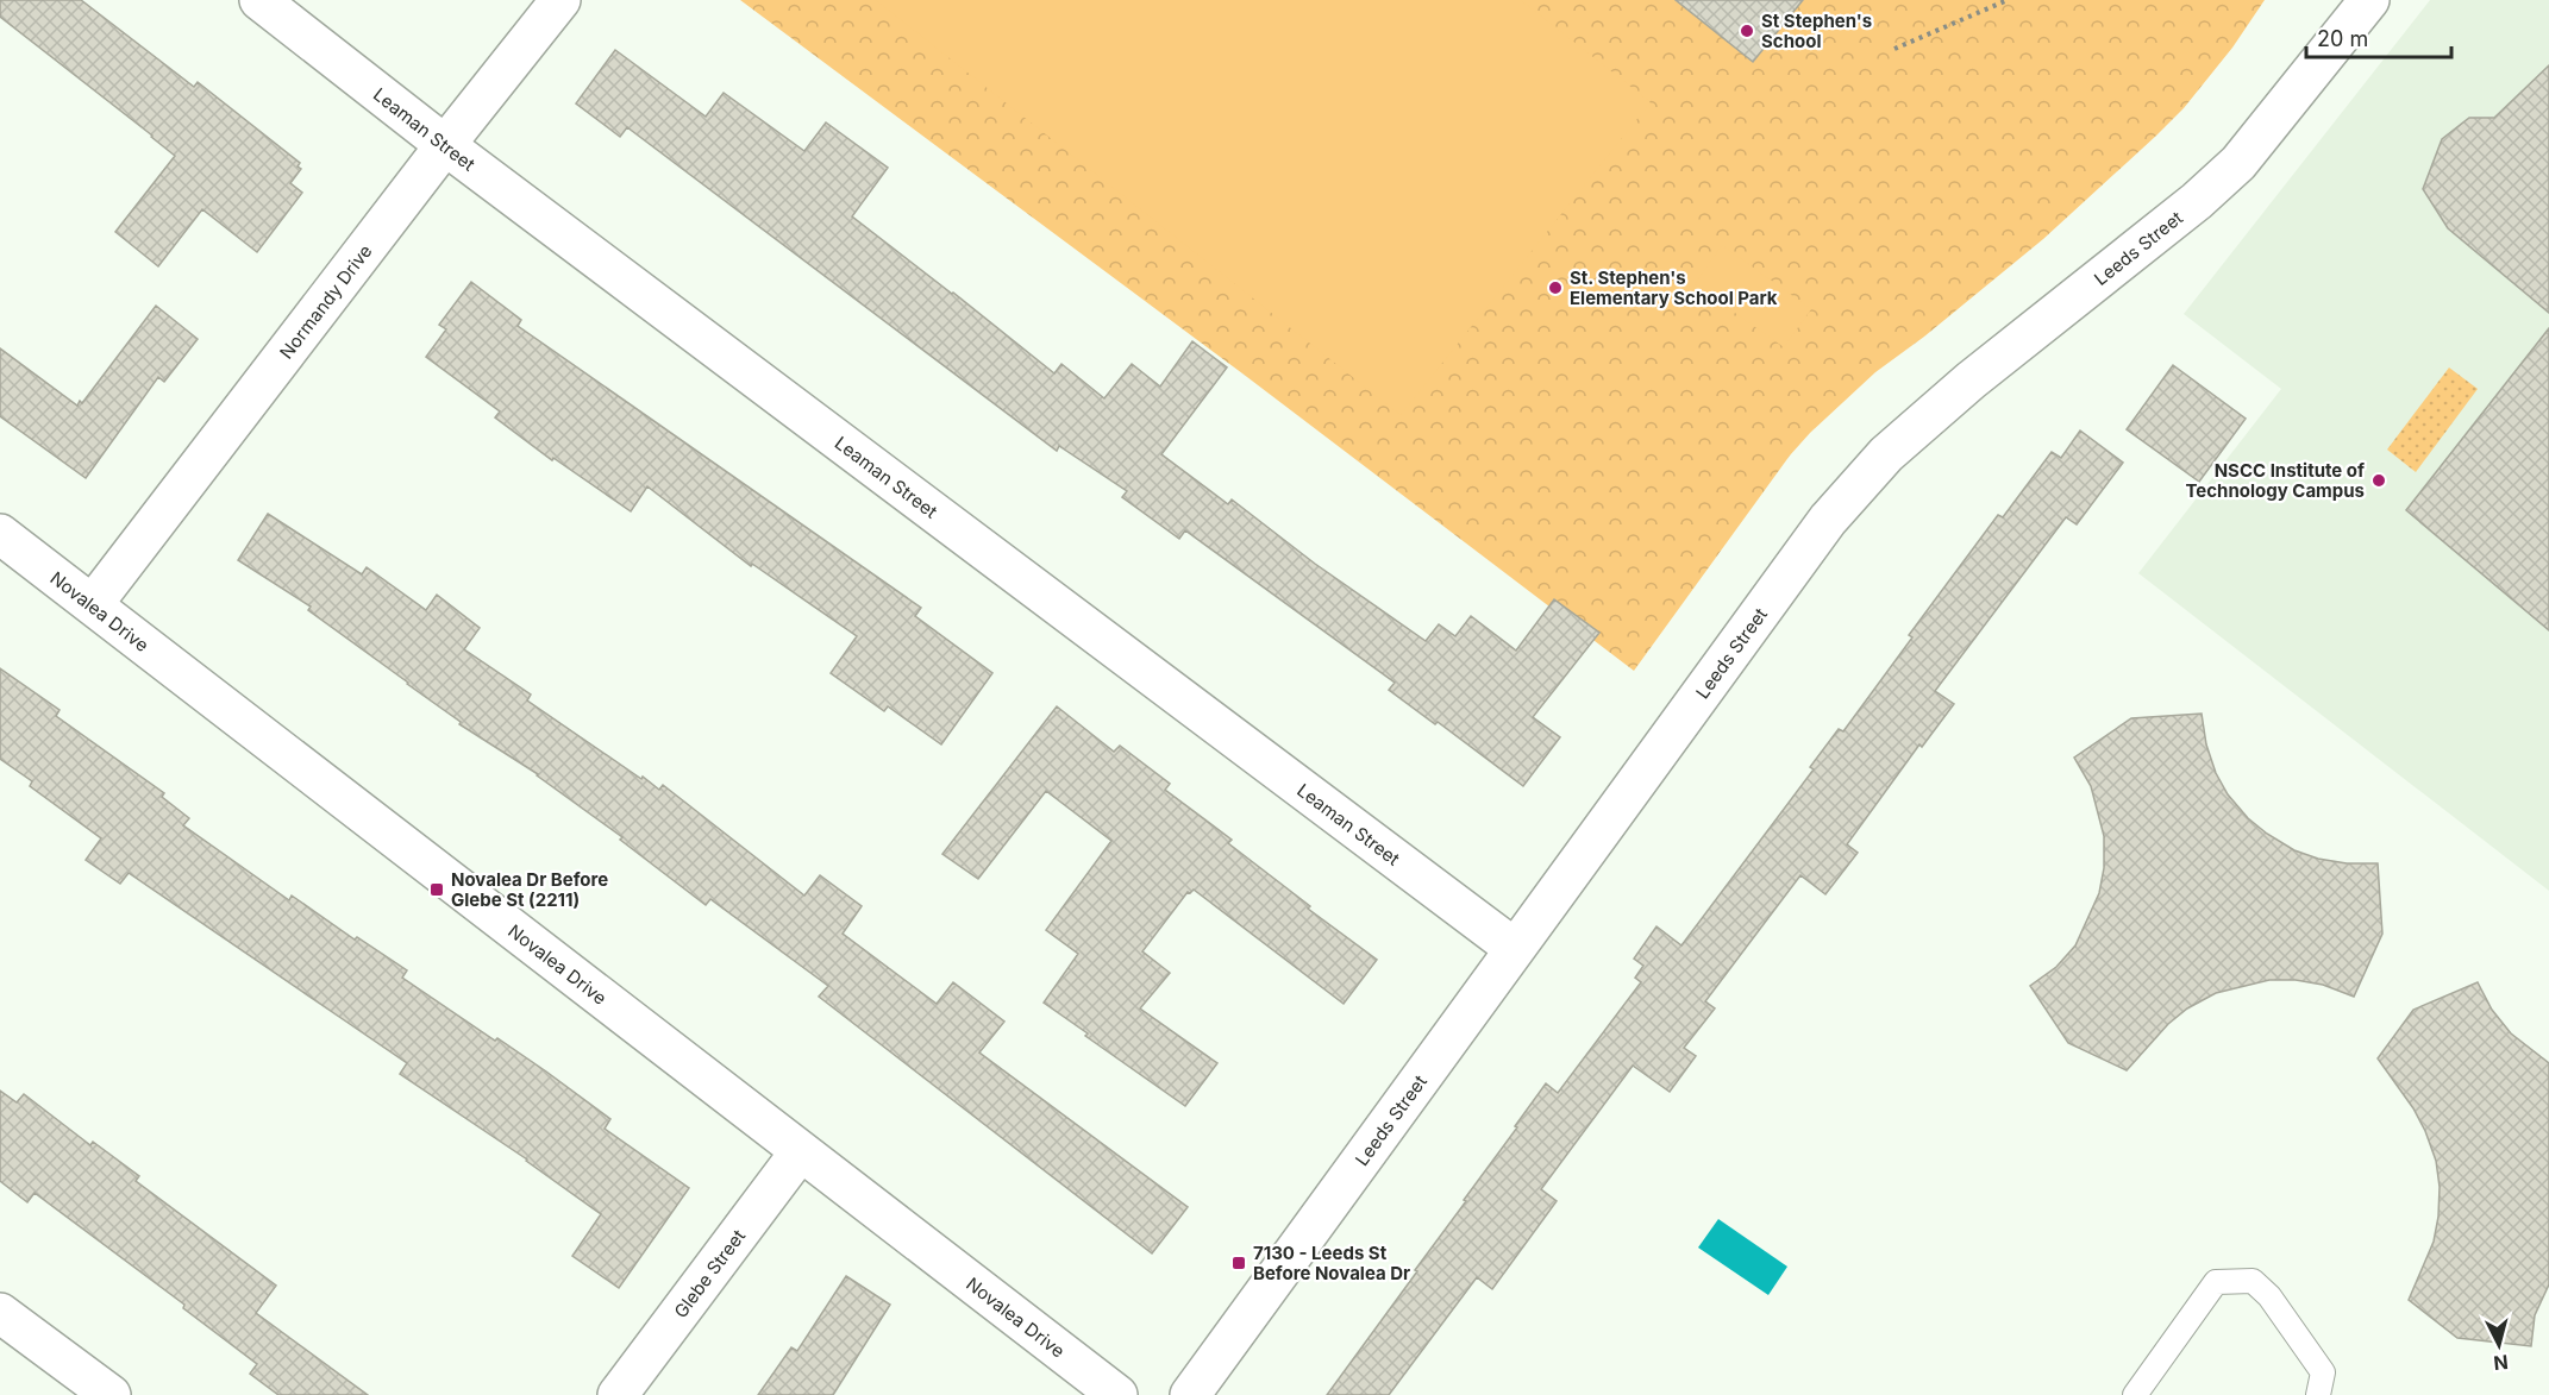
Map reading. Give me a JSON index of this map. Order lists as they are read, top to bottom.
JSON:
{
  "streets": {
    "street": [
      "Leaman Street",
      "Leeds Street",
      "Normandy Drive",
      "Novalea Drive",
      "Glebe Street"
    ]
  },
  "crossings": [
    ["Leaman Street", "Leeds Street"],
    ["Leaman Street", "Normandy Drive"],
    ["Normandy Drive", "Novalea Drive"],
    ["Novalea Drive", "Glebe Street"]
  ],
  "places": {
    "other": ["St Stephen's School", "St. Stephen's Elementary School Park", "NSCC Institute of Technology Campus"],
    "transit": ["Novalea Dr Before Glebe St (2211)", "7130 - Leeds St Before Novalea Dr"]
  },
  "scale_bar": "20 m",
  "north": "bottom"
}
